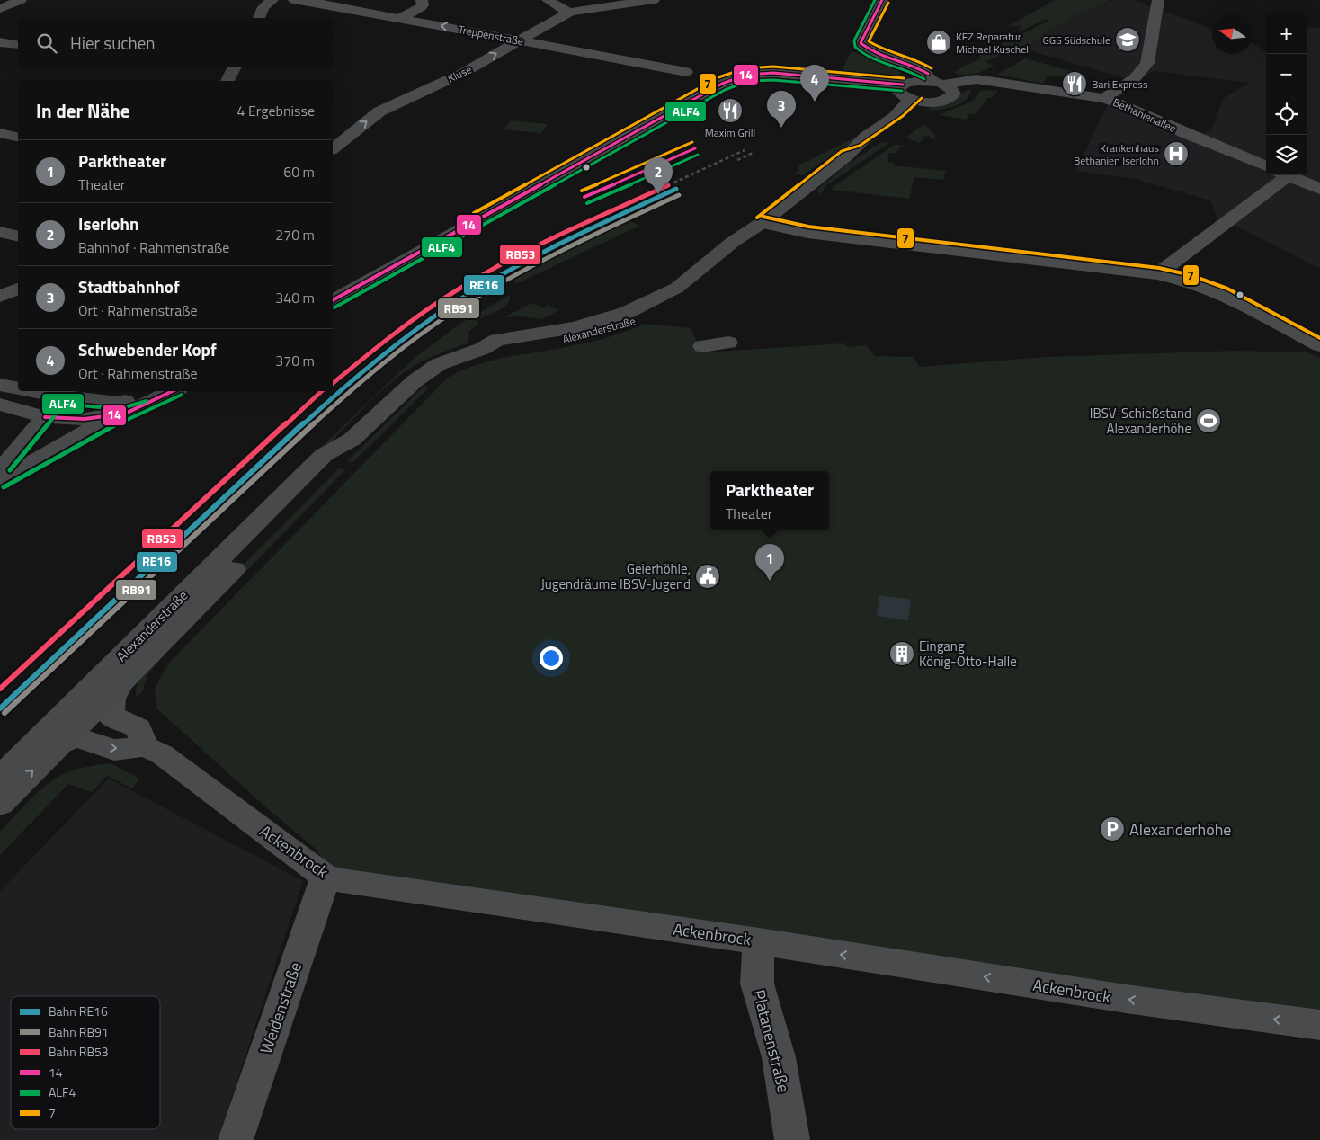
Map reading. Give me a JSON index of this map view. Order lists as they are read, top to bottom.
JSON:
{
  "streets": {
    "main road": ["Alexanderstraße"],
    "street": [
      "Treppenstraße",
      "Kluse",
      "Bethanienallee",
      "Ackenbrock",
      "Weidenstraße",
      "Platanenstraße"
    ]
  },
  "crossings": [
    ["Treppenstraße", "Kluse"],
    ["Ackenbrock", "Weidenstraße"],
    ["Ackenbrock", "Platanenstraße"]
  ],
  "one_way": ["Kluse", "Ackenbrock"],
  "places": {
    "school or university": ["GGS Südschule"],
    "shop": ["KFZ Reparatur Michael Kuschel"],
    "restaurant": ["Bari Express", "Maxim Grill"],
    "hospital": ["Krankenhaus Bethanien Iserlohn"],
    "sports": ["IBSV-Schießstand Alexanderhöhe"],
    "public building": ["Geierhöhle, Jugendräume IBSV-Jugend"],
    "building": ["Eingang König-Otto-Halle"],
    "parking": ["Alexanderhöhe"]
  },
  "lines": [
    "transit line 14",
    "transit line ALF4",
    "transit line 7",
    "rail line RB53",
    "rail line RE16",
    "rail line RB91"
  ],
  "legend": [
    "Bahn RE16",
    "Bahn RB91",
    "Bahn RB53",
    "14",
    "ALF4",
    "7"
  ],
  "north": "left",
  "page": {
    "map_buttons": ["+", "−"],
    "search": "Hier suchen",
    "pins": [
      "4",
      "3",
      "2",
      "1"
    ],
    "heading": ["In der Nähe", "4 Ergebnisse"],
    "list": [
      {
        "mark": "1",
        "name": "Parktheater",
        "note": "Theater",
        "value": "60 m"
      },
      {
        "mark": "2",
        "name": "Iserlohn",
        "note": "Bahnhof · Rahmenstraße",
        "value": "270 m"
      },
      {
        "mark": "3",
        "name": "Stadtbahnhof",
        "note": "Ort · Rahmenstraße",
        "value": "340 m"
      },
      {
        "mark": "4",
        "name": "Schwebender Kopf",
        "note": "Ort · Rahmenstraße",
        "value": "370 m"
      }
    ],
    "popup": ["Parktheater", "Theater"]
  }
}
